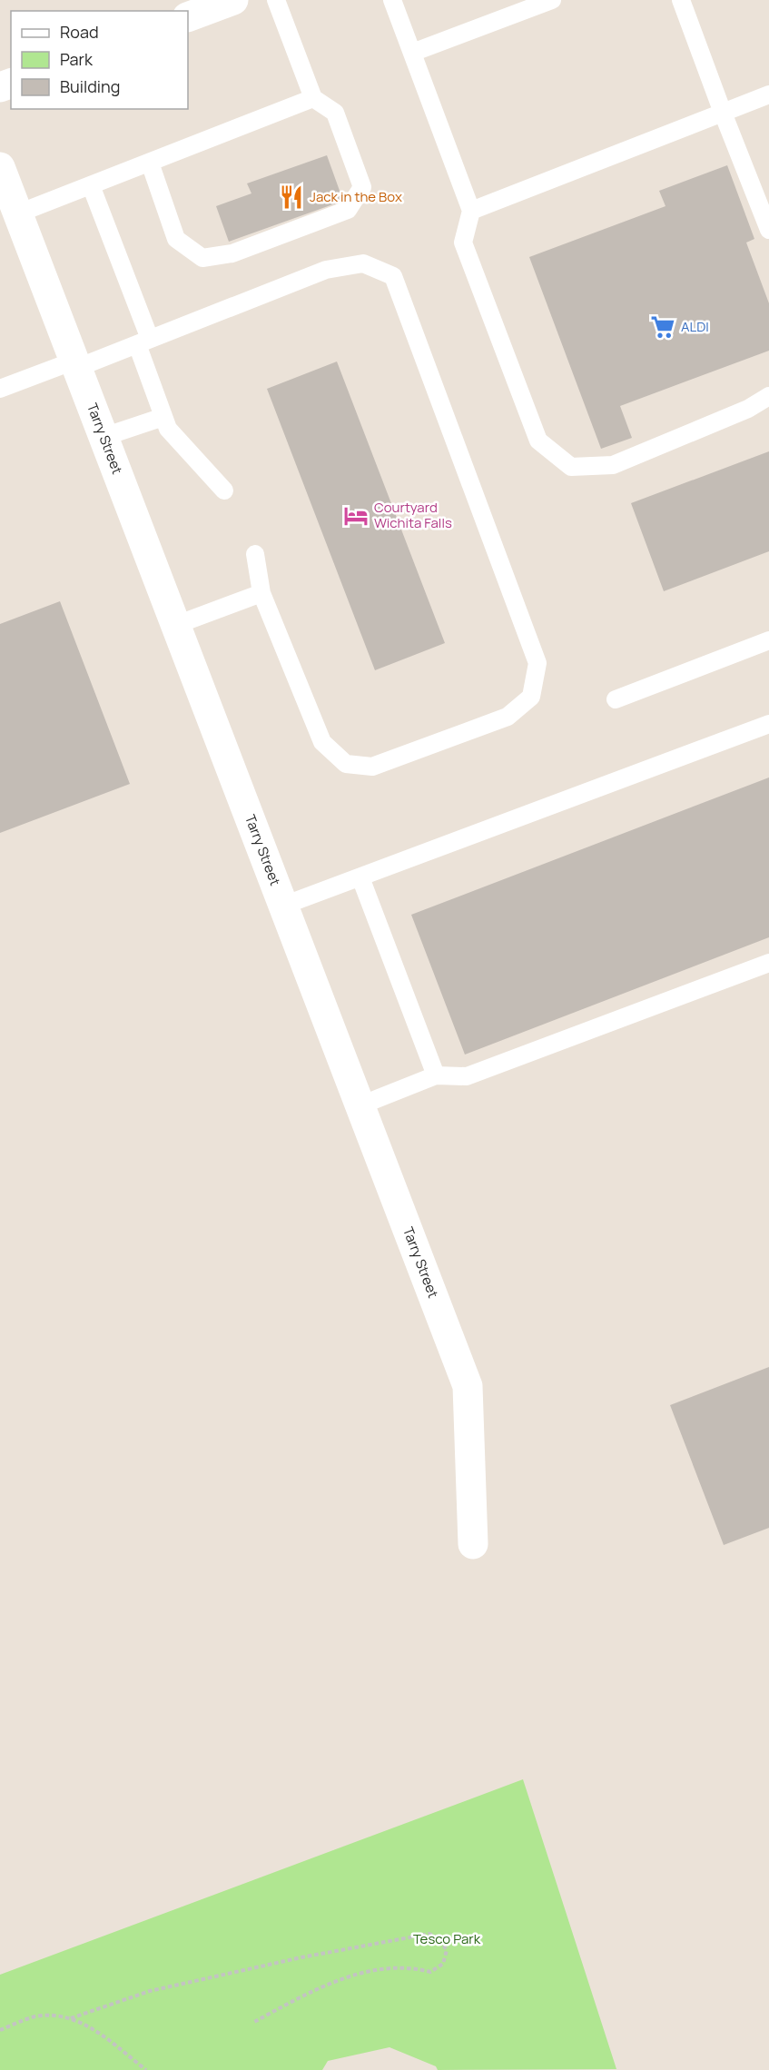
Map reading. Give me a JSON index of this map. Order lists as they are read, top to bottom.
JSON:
{
  "streets": {
    "street": ["Tarry Street"]
  },
  "parks": ["Tesco Park"],
  "places": {
    "restaurant": ["Jack in the Box"],
    "supermarket": ["ALDI"],
    "hotel": ["Courtyard Wichita Falls"]
  },
  "legend": ["Road", "Park", "Building"]
}
